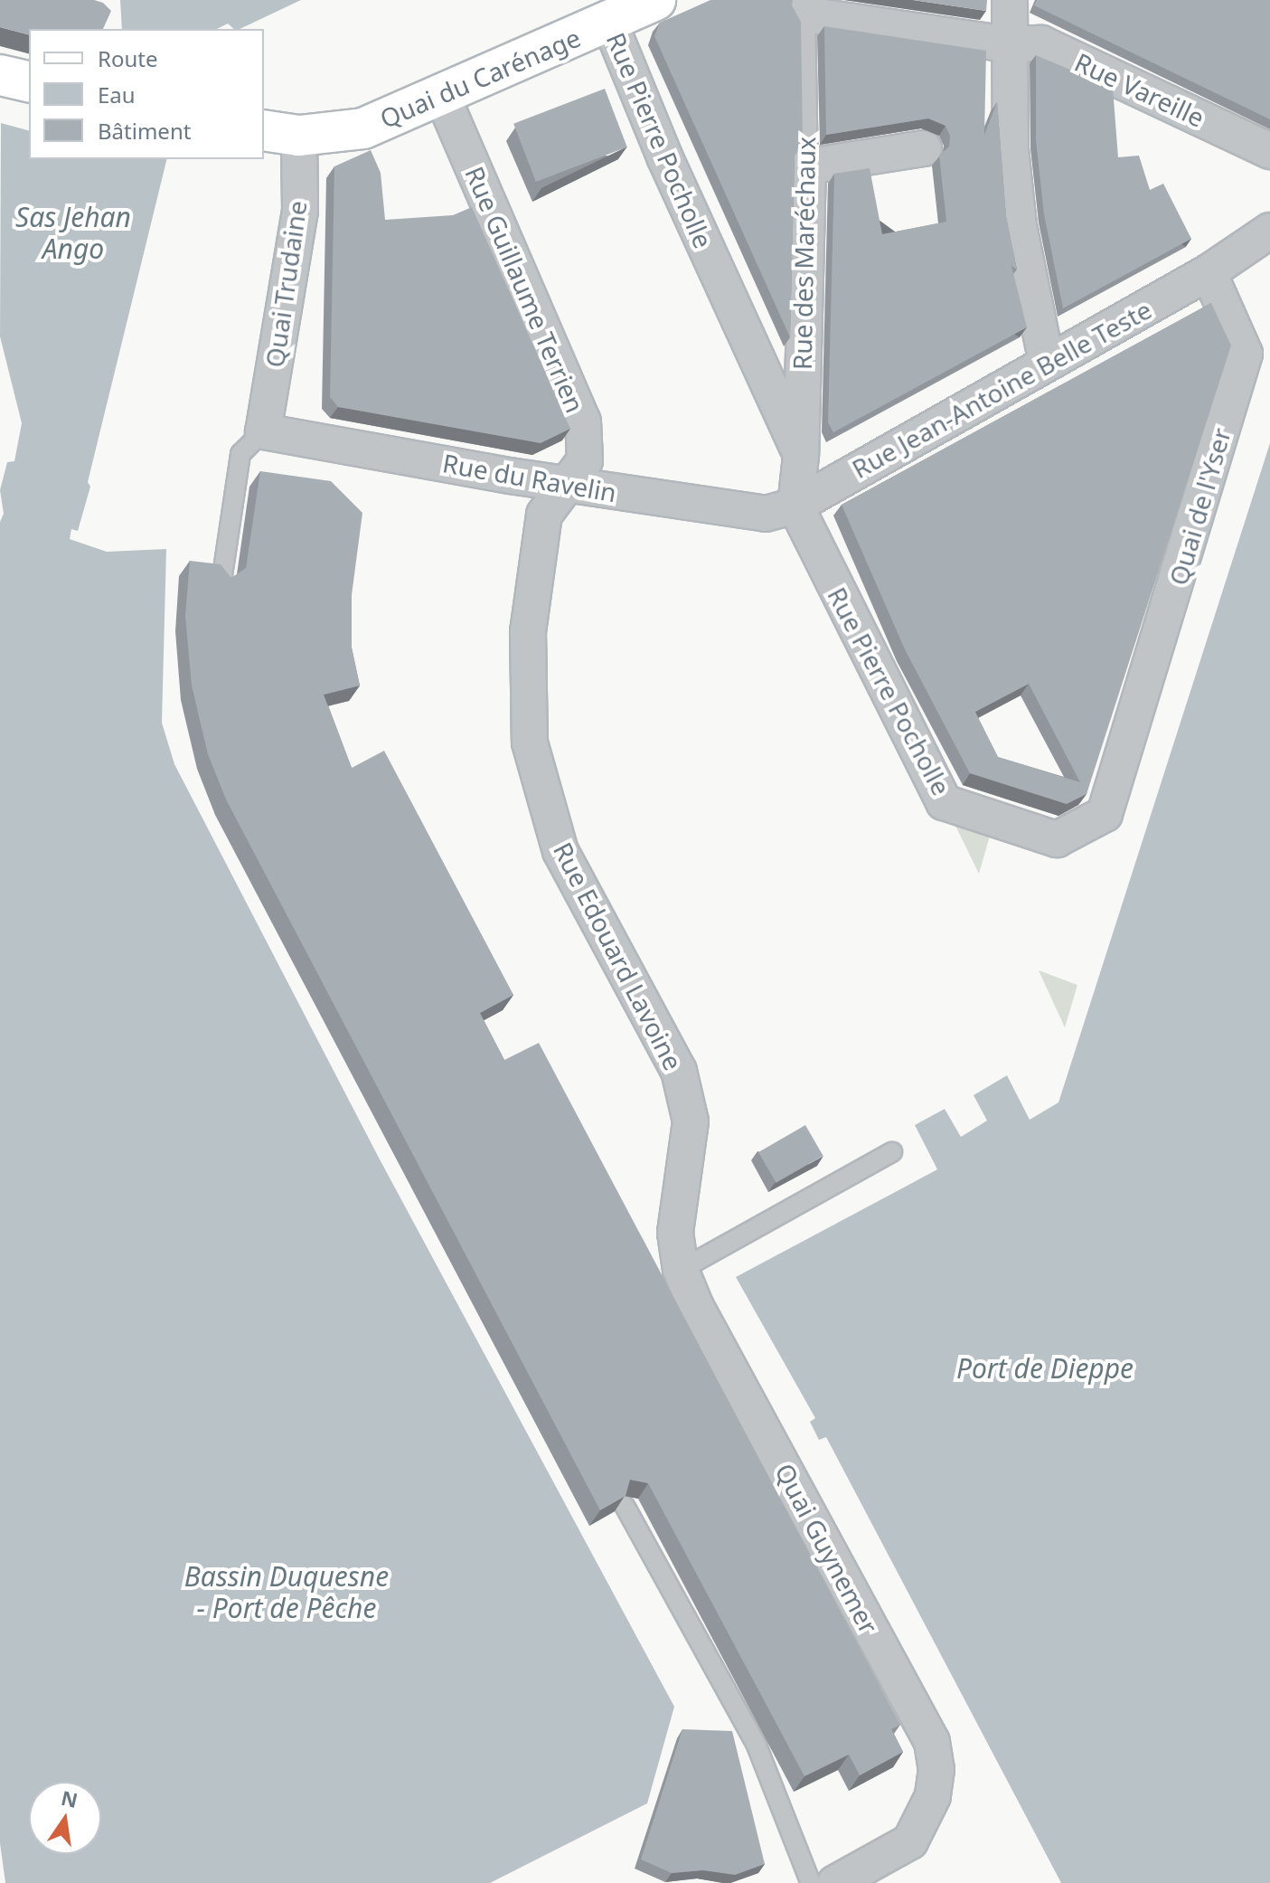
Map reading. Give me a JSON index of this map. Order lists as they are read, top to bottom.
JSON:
{
  "streets": {
    "main road": ["Quai du Carénage"],
    "street": [
      "Rue Vareille",
      "Rue Pierre Pocholle",
      "Rue des Maréchaux",
      "Quai Trudaine",
      "Rue Guillaume Terrien",
      "Rue Jean-Antoine Belle Teste",
      "Rue du Ravelin",
      "Quai de l'Yser",
      "Rue Edouard Lavoine",
      "Quai Guynemer"
    ]
  },
  "crossings": [
    ["Quai du Carénage", "Rue Pierre Pocholle"],
    ["Quai du Carénage", "Quai Trudaine"],
    ["Quai du Carénage", "Rue Guillaume Terrien"],
    ["Rue Vareille", "Rue des Maréchaux"],
    ["Rue Pierre Pocholle", "Rue des Maréchaux"],
    ["Rue Pierre Pocholle", "Rue Jean-Antoine Belle Teste"],
    ["Rue Pierre Pocholle", "Rue du Ravelin"],
    ["Rue Pierre Pocholle", "Quai de l'Yser"],
    ["Rue des Maréchaux", "Rue Jean-Antoine Belle Teste"],
    ["Rue des Maréchaux", "Rue du Ravelin"],
    ["Quai Trudaine", "Rue du Ravelin"],
    ["Rue Guillaume Terrien", "Rue du Ravelin"],
    ["Rue Guillaume Terrien", "Rue Edouard Lavoine"],
    ["Rue Jean-Antoine Belle Teste", "Rue du Ravelin"],
    ["Rue Jean-Antoine Belle Teste", "Quai de l'Yser"],
    ["Rue du Ravelin", "Rue Edouard Lavoine"],
    ["Rue Edouard Lavoine", "Quai Guynemer"]
  ],
  "water": ["Sas Jehan Ango", "Port de Dieppe", "Bassin Duquesne - Port de Pêche"],
  "legend": ["Route", "Eau", "Bâtiment"],
  "north": "top"
}
